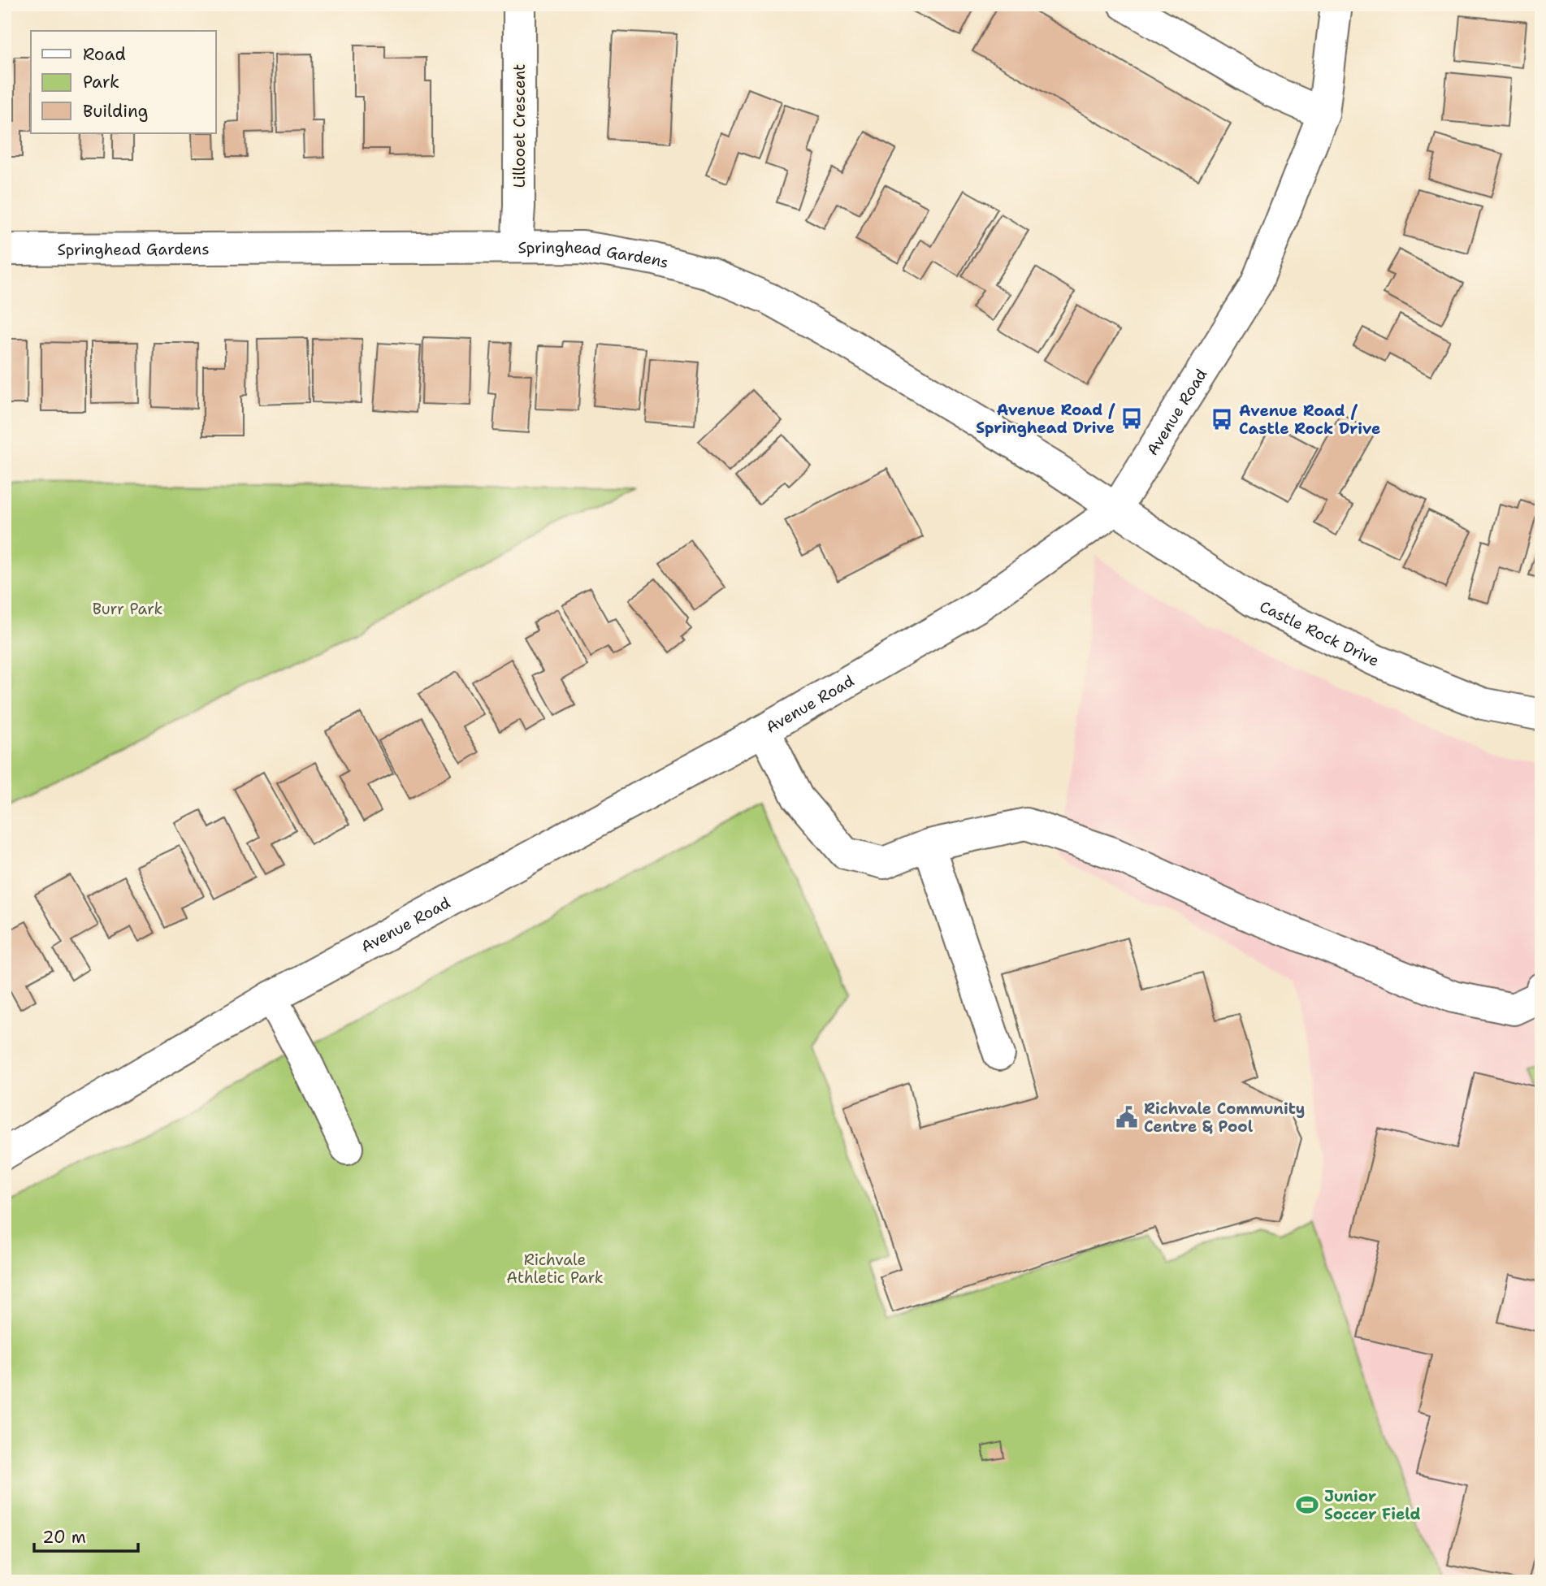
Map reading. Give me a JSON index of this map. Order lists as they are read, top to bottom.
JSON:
{
  "streets": {
    "street": [
      "Lillooet Crescent",
      "Springhead Gardens",
      "Avenue Road",
      "Castle Rock Drive"
    ]
  },
  "crossings": [
    ["Lillooet Crescent", "Springhead Gardens"],
    ["Springhead Gardens", "Avenue Road"],
    ["Springhead Gardens", "Castle Rock Drive"],
    ["Avenue Road", "Castle Rock Drive"]
  ],
  "parks": ["Burr Park", "Richvale Athletic Park"],
  "places": {
    "bus stop": ["Avenue Road / Springhead Drive", "Avenue Road / Castle Rock Drive"],
    "public building": ["Richvale Community Centre & Pool"],
    "sports": ["Junior Soccer Field"]
  },
  "legend": ["Road", "Park", "Building"],
  "scale_bar": "20 m"
}
